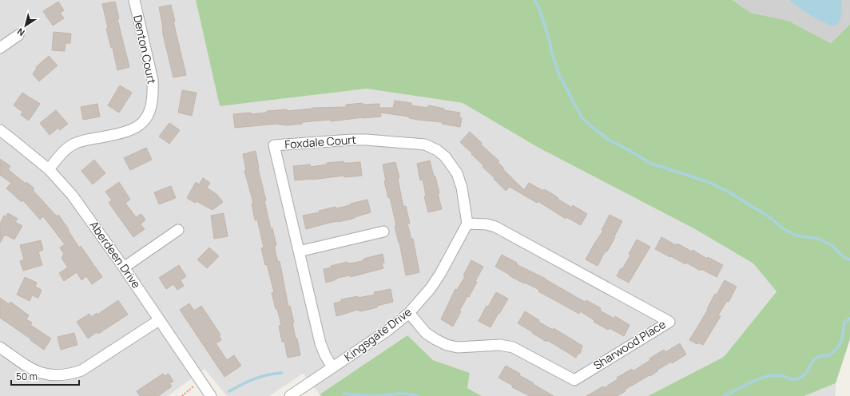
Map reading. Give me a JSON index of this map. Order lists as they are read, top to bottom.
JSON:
{
  "streets": {
    "street": [
      "Denton Court",
      "Foxdale Court",
      "Aberdeen Drive",
      "Kingsgate Drive",
      "Sharwood Place"
    ]
  },
  "crossings": [
    ["Denton Court", "Aberdeen Drive"],
    ["Foxdale Court", "Kingsgate Drive"],
    ["Foxdale Court", "Sharwood Place"],
    ["Kingsgate Drive", "Sharwood Place"]
  ],
  "scale_bar": "50 m",
  "north": "bottom left"
}
